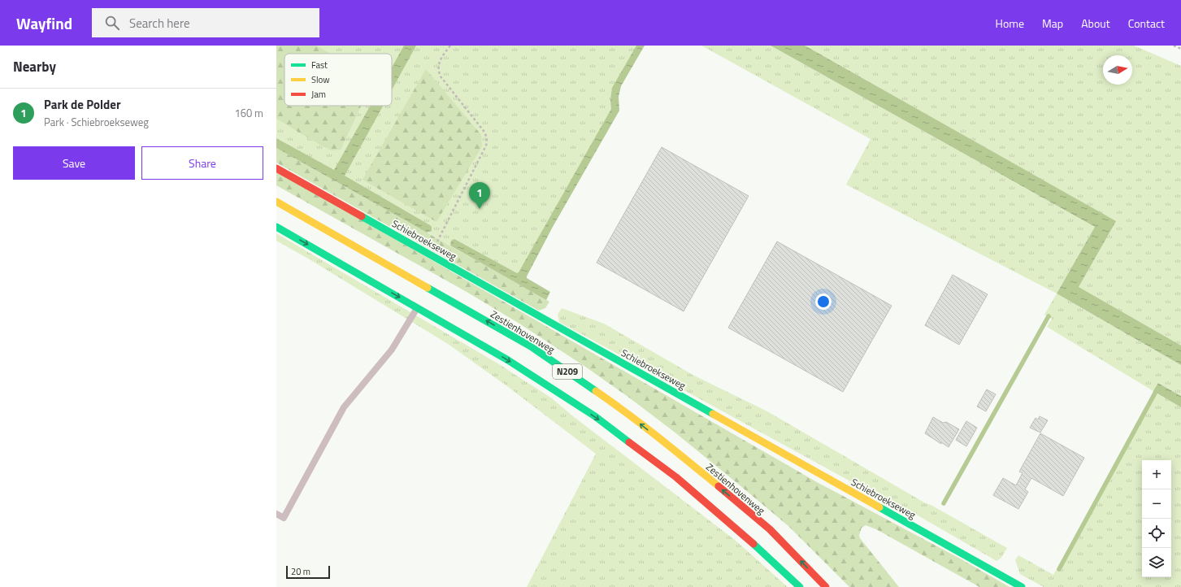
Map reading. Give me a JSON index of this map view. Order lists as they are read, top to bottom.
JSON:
{
  "streets": {
    "main road": ["Schiebroekseweg", "Zestienhovenweg", "N209"]
  },
  "legend": ["Fast", "Slow", "Jam"],
  "scale_bar": "20 m",
  "north": "right",
  "page": {
    "header": "Wayfind",
    "search": "Search here",
    "nav": [
      "Home",
      "Map",
      "About",
      "Contact"
    ],
    "heading": "Nearby",
    "list": [
      {
        "mark": "1",
        "name": "Park de Polder",
        "note": "Park · Schiebroekseweg",
        "value": "160 m"
      }
    ],
    "buttons": ["Save", "Share"],
    "pins": "1",
    "map_buttons": ["+", "−"],
    "scale": "20 m"
  }
}
